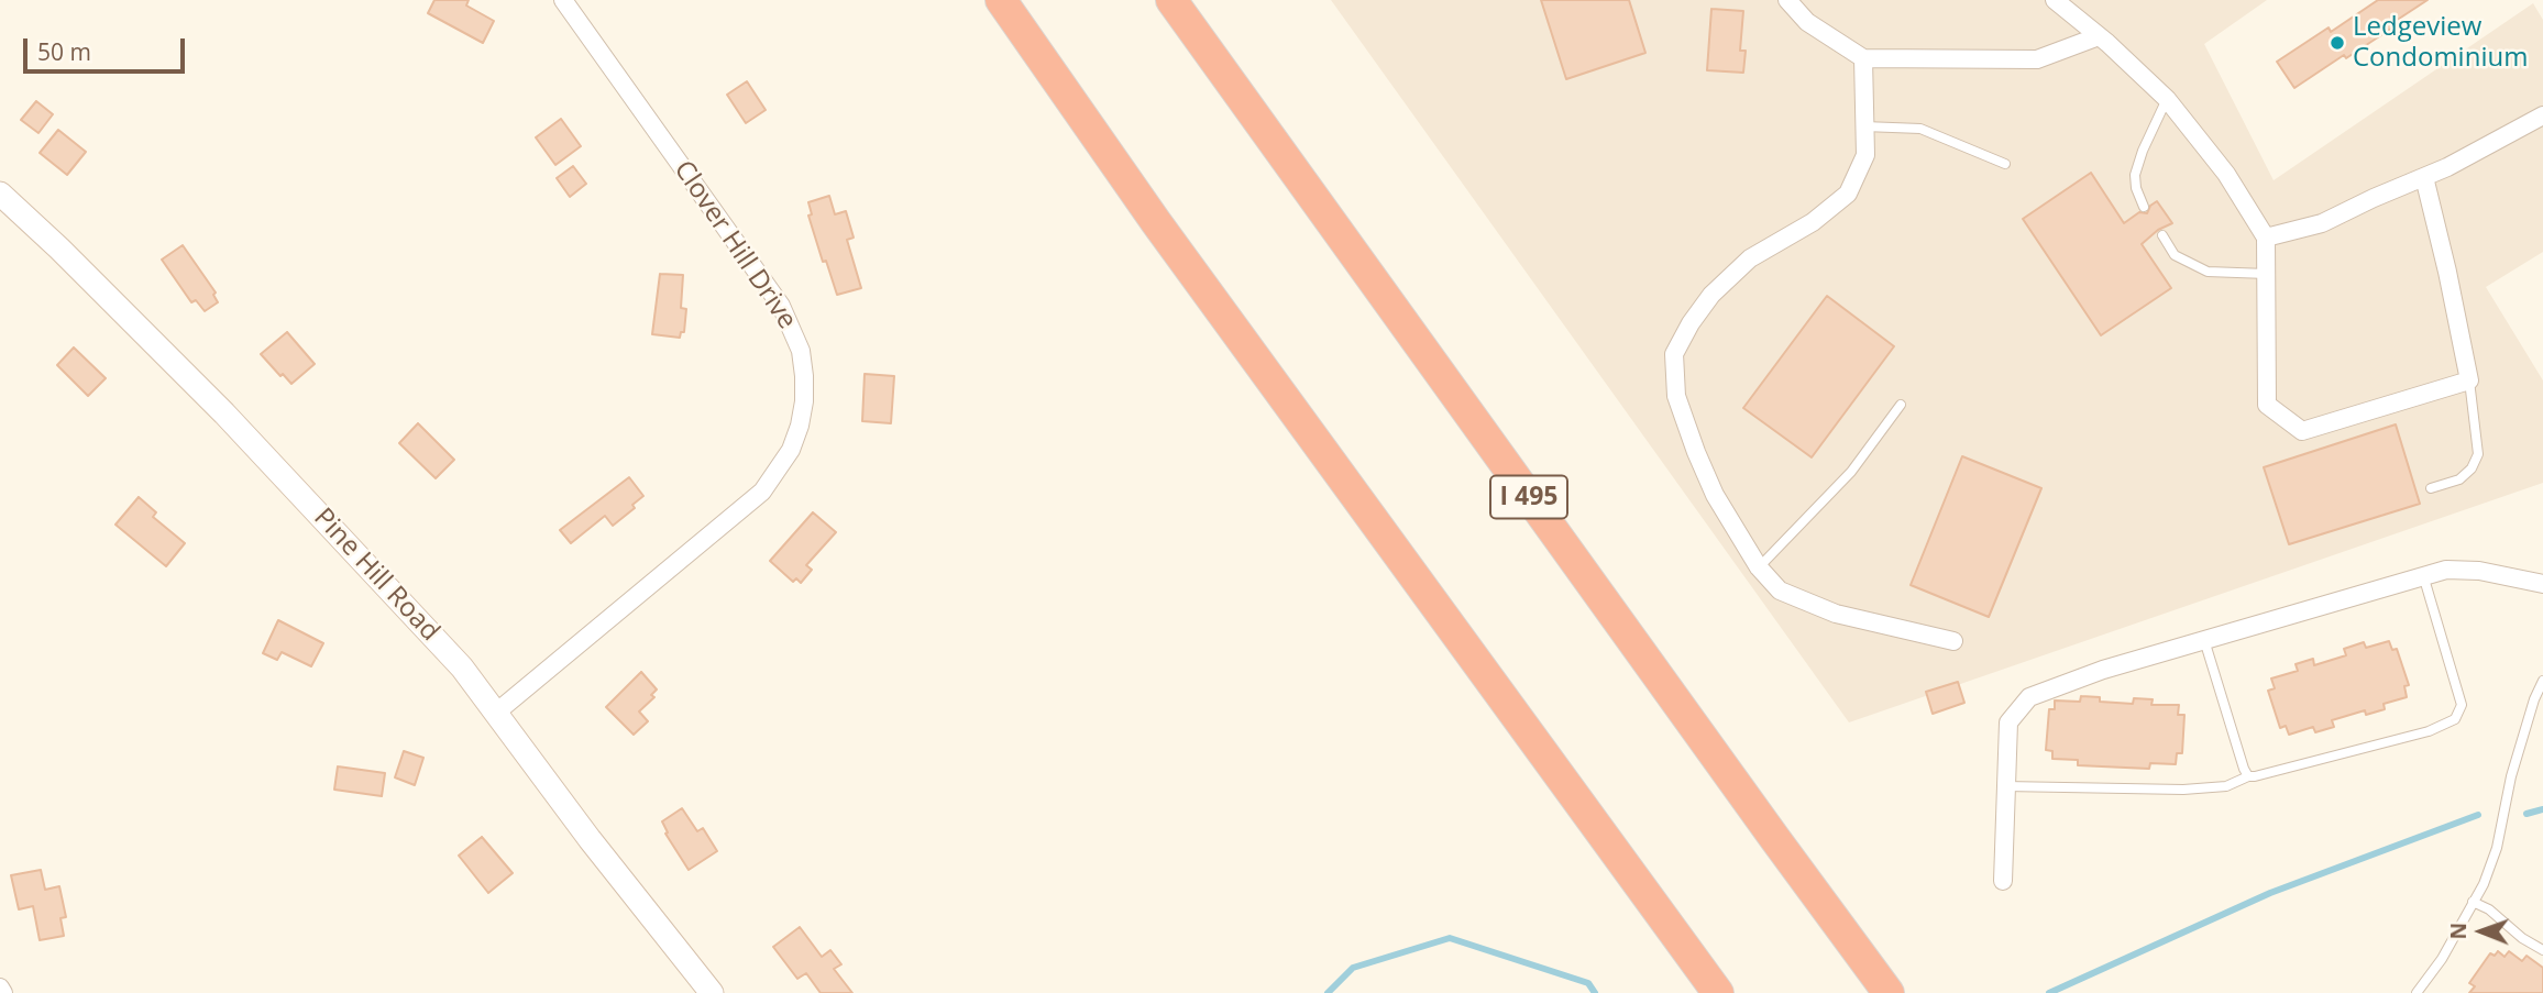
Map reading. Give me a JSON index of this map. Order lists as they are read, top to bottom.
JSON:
{
  "streets": {
    "highway": ["I 495"],
    "street": ["Clover Hill Drive", "Pine Hill Road"]
  },
  "crossings": [
    ["Clover Hill Drive", "Pine Hill Road"]
  ],
  "places": ["Ledgeview Condominium"],
  "scale_bar": "50 m",
  "north": "left"
}
